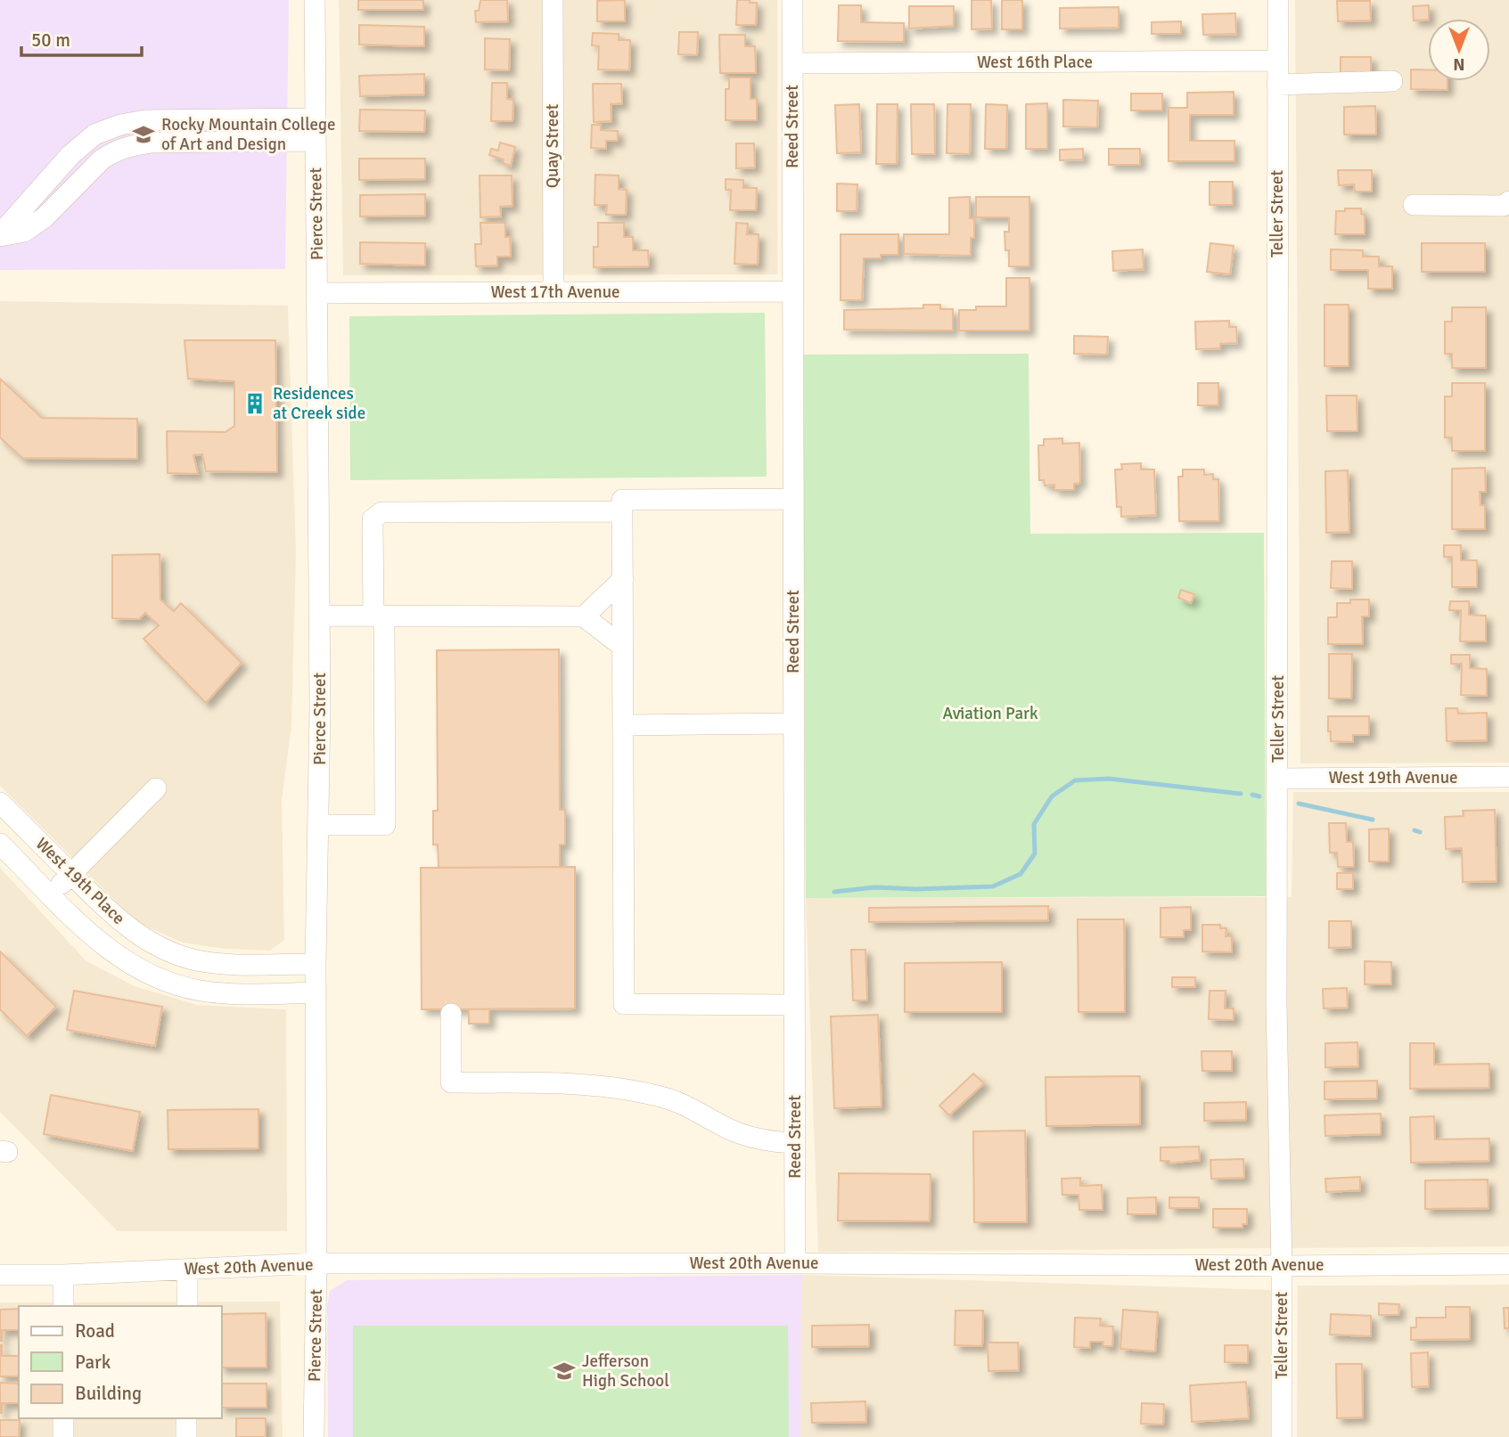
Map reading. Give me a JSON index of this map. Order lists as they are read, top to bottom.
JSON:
{
  "streets": {
    "street": [
      "West 16th Place",
      "Reed Street",
      "Quay Street",
      "Pierce Street",
      "Teller Street",
      "West 17th Avenue",
      "West 19th Avenue",
      "West 19th Place",
      "West 20th Avenue"
    ]
  },
  "crossings": [
    ["West 16th Place", "Reed Street"],
    ["West 16th Place", "Teller Street"],
    ["Reed Street", "West 17th Avenue"],
    ["Reed Street", "West 20th Avenue"],
    ["Quay Street", "West 17th Avenue"],
    ["Pierce Street", "West 17th Avenue"],
    ["Pierce Street", "West 19th Place"],
    ["Pierce Street", "West 20th Avenue"],
    ["Teller Street", "West 19th Avenue"],
    ["Teller Street", "West 20th Avenue"]
  ],
  "parks": ["Aviation Park"],
  "places": {
    "school or university": ["Rocky Mountain College of Art and Design", "Jefferson High School"],
    "building": ["Residences at Creek side"]
  },
  "legend": ["Road", "Park", "Building"],
  "scale_bar": "50 m",
  "north": "bottom"
}
